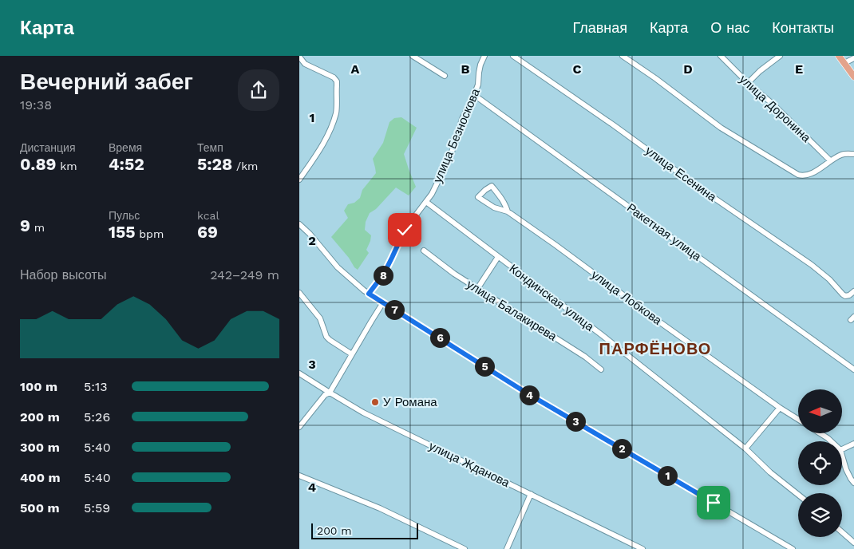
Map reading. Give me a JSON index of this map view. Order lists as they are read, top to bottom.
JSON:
{
  "streets": {
    "street": [
      "улица Доронина",
      "улица Безноскова",
      "улица Есенина",
      "Ракетная улица",
      "Кондинская улица",
      "улица Лобкова",
      "улица Балакирева",
      "улица Жданова"
    ]
  },
  "crossings": [
    ["улица Безноскова", "Ракетная улица"],
    ["улица Безноскова", "Кондинская улица"]
  ],
  "districts": ["ПАРФЁНОВО"],
  "places": ["У Романа"],
  "scale_bar": "200 m",
  "north": "left",
  "page": {
    "header": "Карта",
    "nav": [
      "Главная",
      "Карта",
      "О нас",
      "Контакты"
    ],
    "heading": ["Вечерний забег", "19:38"],
    "stats": [
      ["Дистанция", "0.89 km"],
      ["Время", "4:52"],
      ["Темп", "5:28 /km"],
      ["9 m"],
      ["Пульс", "155 bpm"],
      ["kcal", "69"]
    ],
    "chart": ["Набор высоты", "242–249 m"],
    "pins": [
      "8",
      "7",
      "6",
      "5",
      "4",
      "3",
      "2",
      "1"
    ],
    "list": [
      {
        "name": "100 m",
        "note": "5:13"
      },
      {
        "name": "200 m",
        "note": "5:26"
      },
      {
        "name": "300 m",
        "note": "5:40"
      },
      {
        "name": "400 m",
        "note": "5:40"
      },
      {
        "name": "500 m",
        "note": "5:59"
      }
    ],
    "scale": "200 m"
  },
  "grid": {
    "columns": [
      "A",
      "B",
      "C",
      "D",
      "E"
    ],
    "rows": [
      "1",
      "2",
      "3",
      "4"
    ]
  }
}
